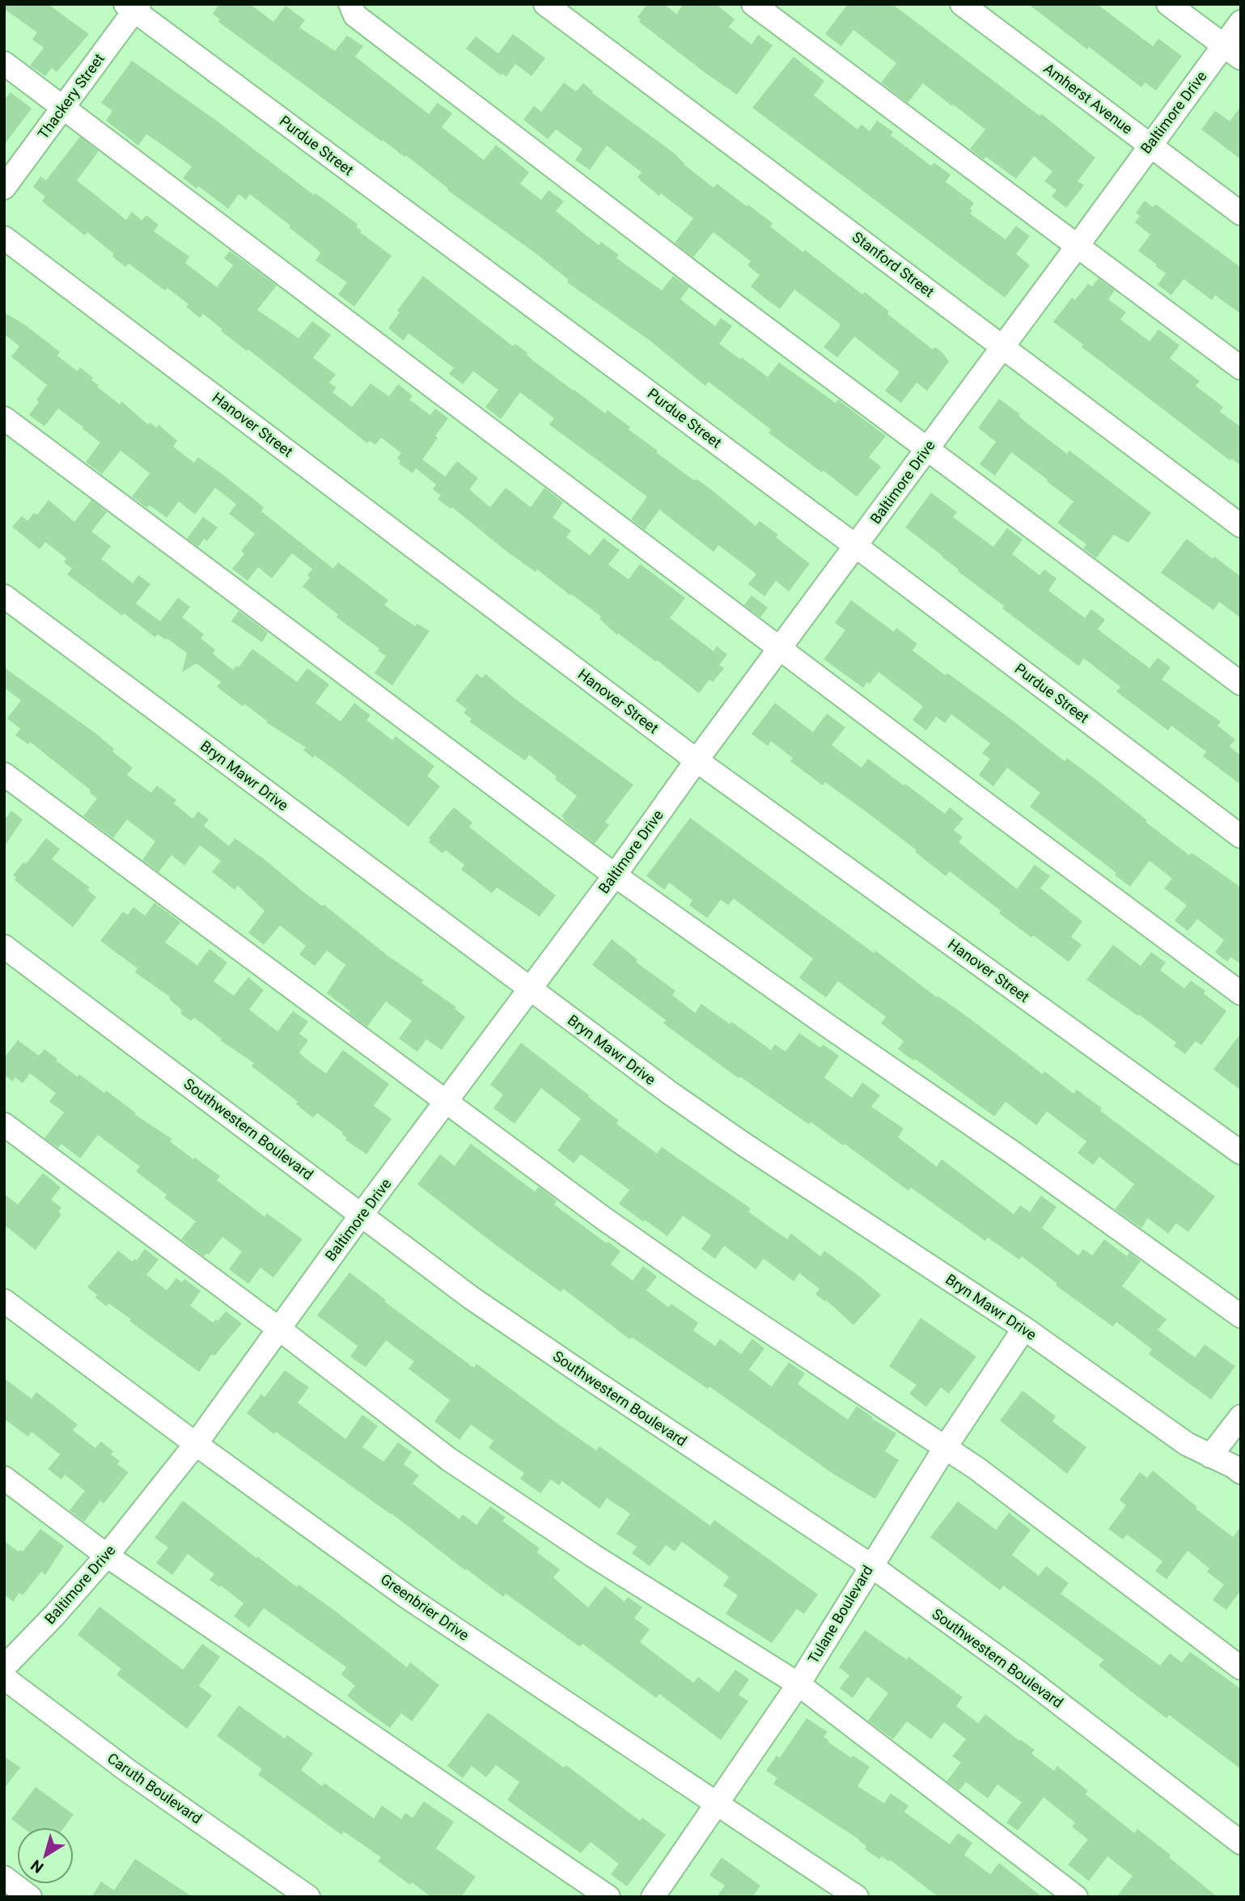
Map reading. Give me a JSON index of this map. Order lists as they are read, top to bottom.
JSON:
{
  "streets": {
    "street": [
      "Thackery Street",
      "Amherst Avenue",
      "Baltimore Drive",
      "Purdue Street",
      "Stanford Street",
      "Hanover Street",
      "Bryn Mawr Drive",
      "Southwestern Boulevard",
      "Greenbrier Drive",
      "Tulane Boulevard",
      "Caruth Boulevard"
    ]
  },
  "crossings": [
    ["Thackery Street", "Purdue Street"],
    ["Amherst Avenue", "Baltimore Drive"],
    ["Baltimore Drive", "Purdue Street"],
    ["Baltimore Drive", "Stanford Street"],
    ["Baltimore Drive", "Hanover Street"],
    ["Baltimore Drive", "Bryn Mawr Drive"],
    ["Baltimore Drive", "Southwestern Boulevard"],
    ["Baltimore Drive", "Greenbrier Drive"],
    ["Bryn Mawr Drive", "Tulane Boulevard"],
    ["Southwestern Boulevard", "Tulane Boulevard"],
    ["Greenbrier Drive", "Tulane Boulevard"]
  ],
  "north": "bottom left"
}
